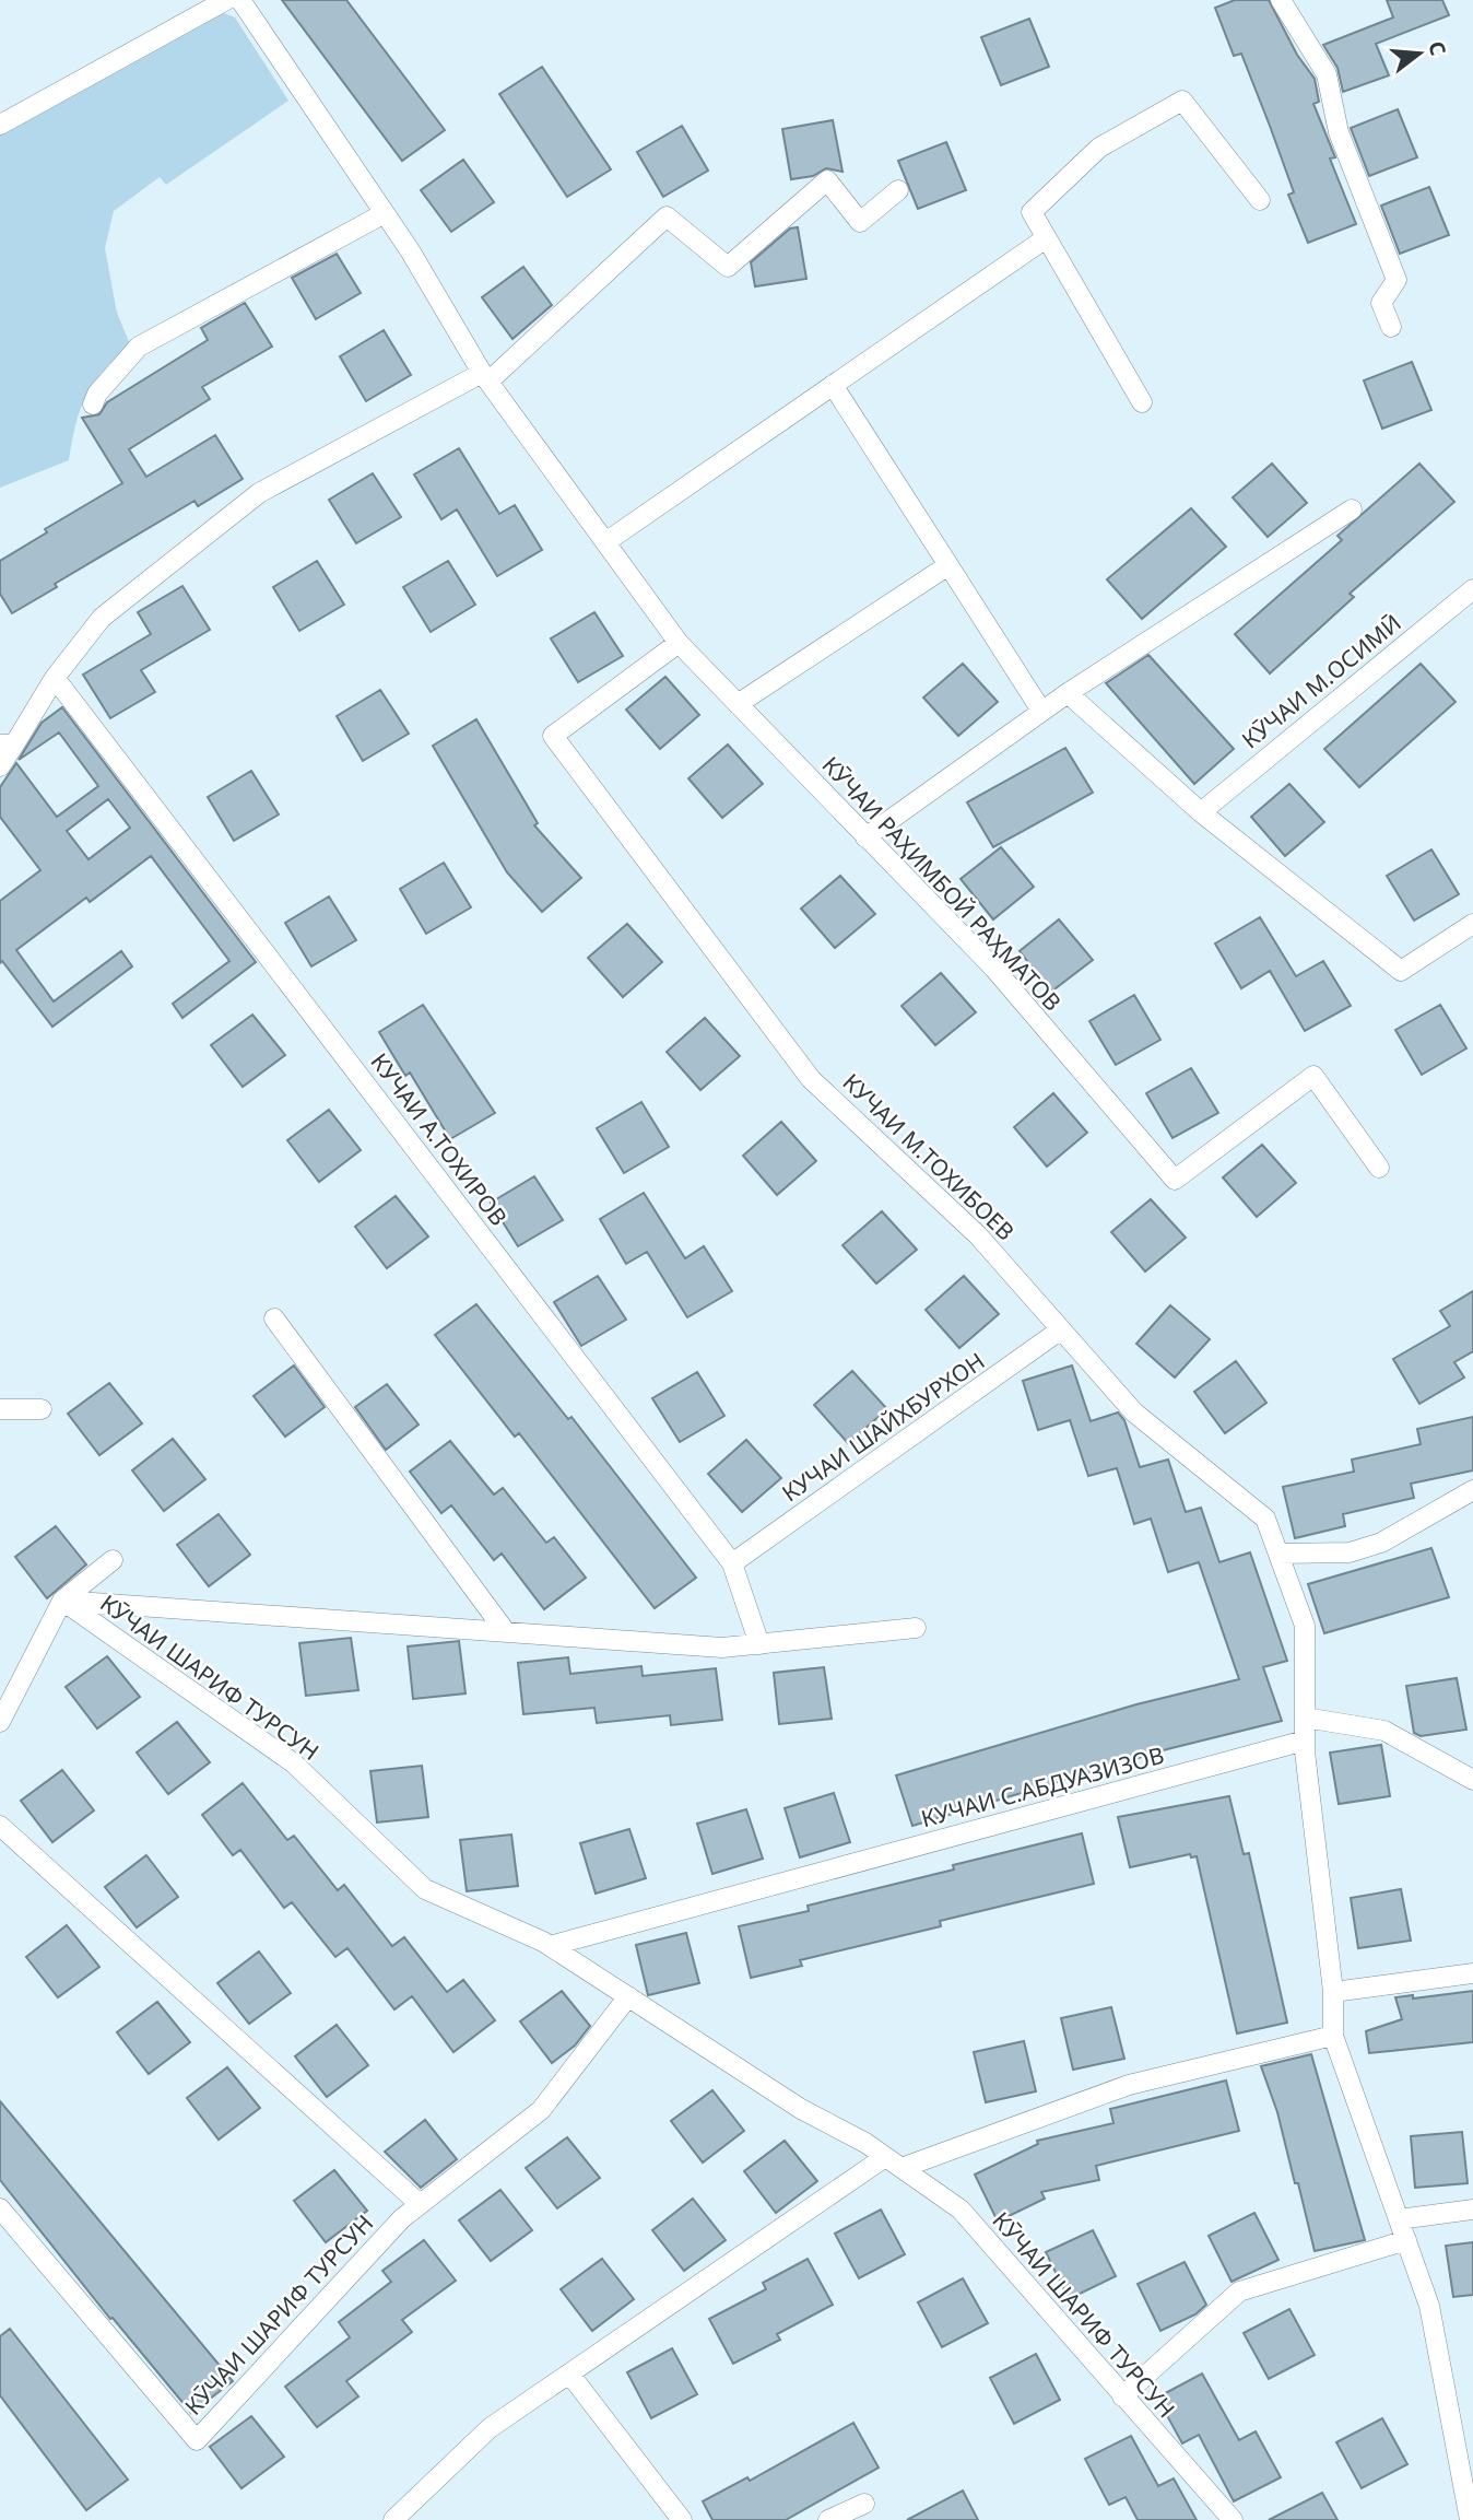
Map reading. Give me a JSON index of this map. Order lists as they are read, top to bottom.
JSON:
{
  "streets": {
    "street": [
      "КӮЧАИ М.ОСИМӢ",
      "КӮЧАИ РАҲИМБОЙ РАҲМАТОВ",
      "КУЧАИ А.ТОХИРОВ",
      "КУЧАИ М.ТОХИБОЕВ",
      "КУЧАИ ШАЙХБУРХОН",
      "КӮЧАИ ШАРИФ ТУРСУН",
      "КУЧАИ С.АБДУАЗИЗОВ"
    ]
  },
  "crossings": [
    ["КӮЧАИ РАҲИМБОЙ РАҲМАТОВ", "КУЧАИ М.ТОХИБОЕВ"],
    ["КУЧАИ А.ТОХИРОВ", "КУЧАИ ШАЙХБУРХОН"],
    ["КУЧАИ М.ТОХИБОЕВ", "КУЧАИ ШАЙХБУРХОН"],
    ["КУЧАИ М.ТОХИБОЕВ", "КУЧАИ С.АБДУАЗИЗОВ"],
    ["КӮЧАИ ШАРИФ ТУРСУН", "КУЧАИ С.АБДУАЗИЗОВ"]
  ],
  "north": "right"
}
